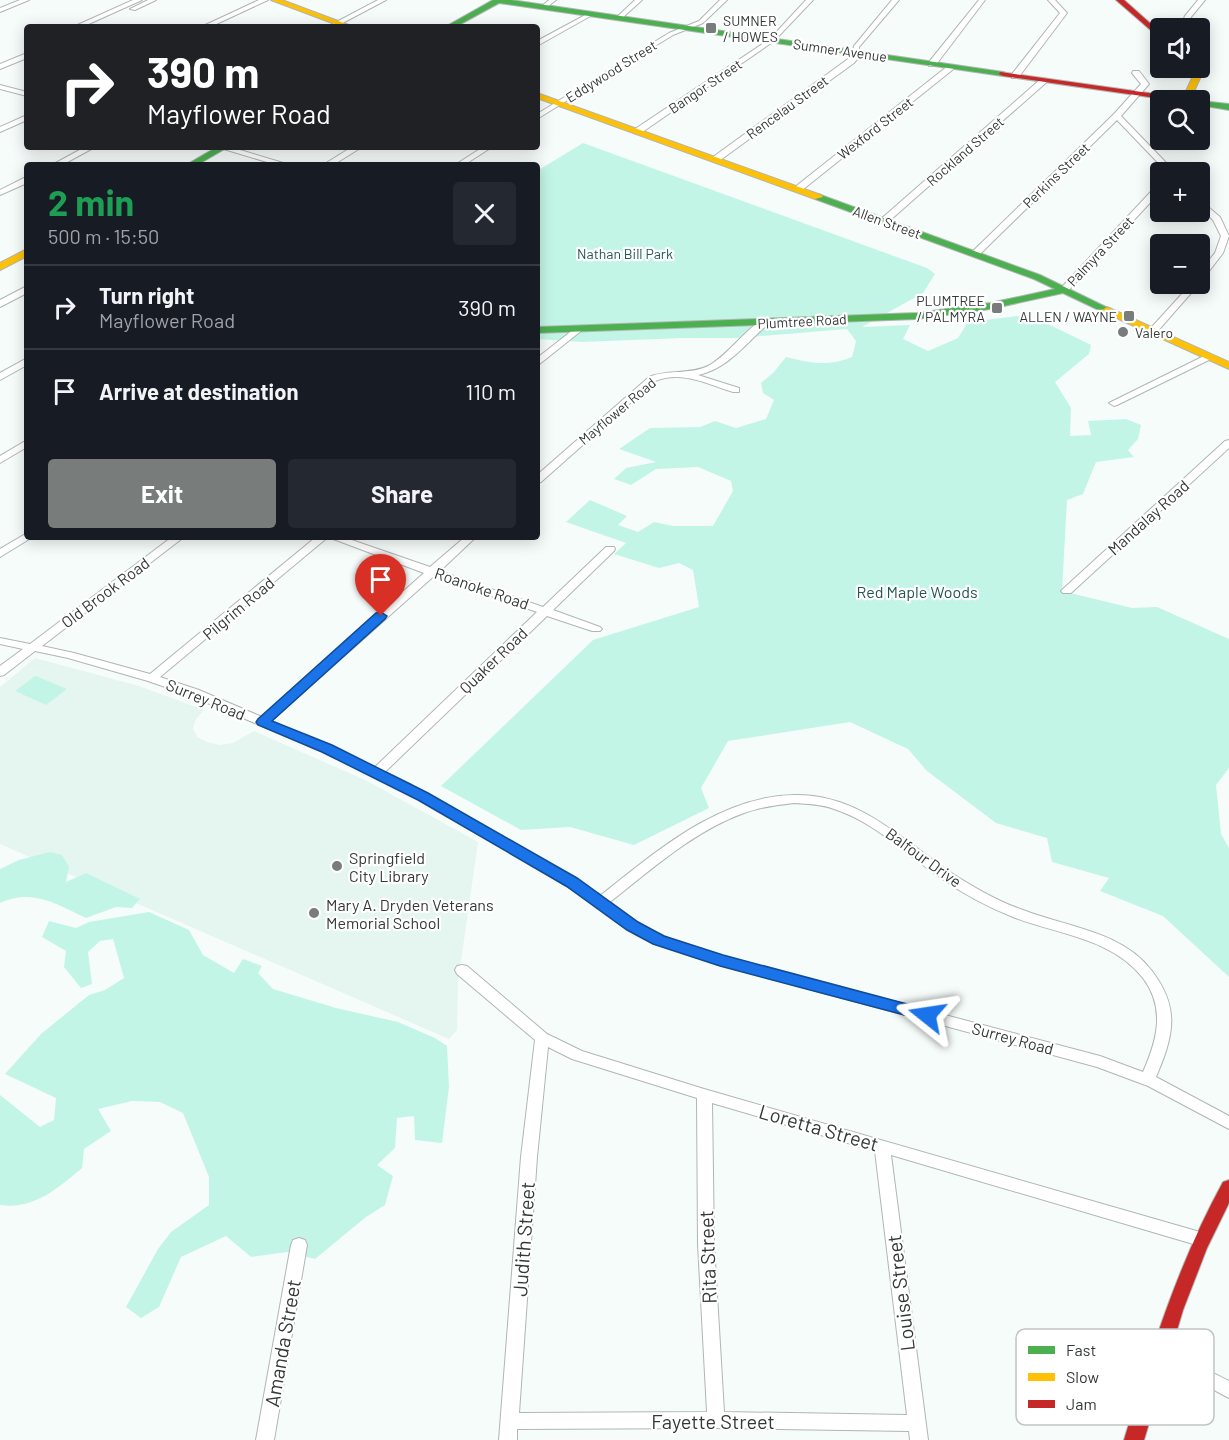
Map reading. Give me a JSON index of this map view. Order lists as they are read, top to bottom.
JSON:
{
  "streets": {
    "main road": ["Sumner Avenue", "Allen Street", "Plumtree Road"],
    "street": [
      "Eddywood Street",
      "Bangor Street",
      "Rencelau Street",
      "Wexford Street",
      "Rockland Street",
      "Perkins Street",
      "Palmyra Street",
      "Mayflower Road",
      "Mandalay Road",
      "Roanoke Road",
      "Old Brook Road",
      "Pilgrim Road",
      "Quaker Road",
      "Surrey Road",
      "Balfour Drive",
      "Loretta Street",
      "Judith Street",
      "Rita Street",
      "Louise Street",
      "Amanda Street",
      "Fayette Street"
    ]
  },
  "crossings": [
    ["Sumner Avenue", "Eddywood Street"],
    ["Sumner Avenue", "Bangor Street"],
    ["Sumner Avenue", "Rencelau Street"],
    ["Sumner Avenue", "Wexford Street"],
    ["Sumner Avenue", "Rockland Street"],
    ["Sumner Avenue", "Perkins Street"],
    ["Eddywood Street", "Allen Street"],
    ["Bangor Street", "Allen Street"],
    ["Rencelau Street", "Allen Street"],
    ["Wexford Street", "Allen Street"],
    ["Rockland Street", "Allen Street"],
    ["Perkins Street", "Allen Street"],
    ["Allen Street", "Palmyra Street"],
    ["Allen Street", "Plumtree Road"],
    ["Palmyra Street", "Plumtree Road"],
    ["Plumtree Road", "Mayflower Road"],
    ["Roanoke Road", "Quaker Road"],
    ["Old Brook Road", "Surrey Road"],
    ["Pilgrim Road", "Surrey Road"],
    ["Quaker Road", "Surrey Road"],
    ["Surrey Road", "Balfour Drive"],
    ["Loretta Street", "Judith Street"],
    ["Loretta Street", "Rita Street"],
    ["Loretta Street", "Louise Street"],
    ["Judith Street", "Fayette Street"],
    ["Rita Street", "Fayette Street"],
    ["Louise Street", "Fayette Street"]
  ],
  "parks": ["Nathan Bill Park", "Red Maple Woods"],
  "places": {
    "transit": ["SUMNER / HOWES", "PLUMTREE / PALMYRA", "ALLEN / WAYNE"],
    "other": ["Valero", "Springfield City Library", "Mary A. Dryden Veterans Memorial School"]
  },
  "legend": ["Fast", "Slow", "Jam"],
  "page": {
    "map_buttons": ["+", "−"],
    "turn": ["390 m", "Mayflower Road"],
    "heading": ["2 min", "500 m · 15:50"],
    "list": [
      {
        "name": "Turn right",
        "note": "Mayflower Road",
        "value": "390 m"
      },
      {
        "name": "Arrive at destination",
        "value": "110 m"
      }
    ],
    "buttons": ["Exit", "Share"]
  }
}
